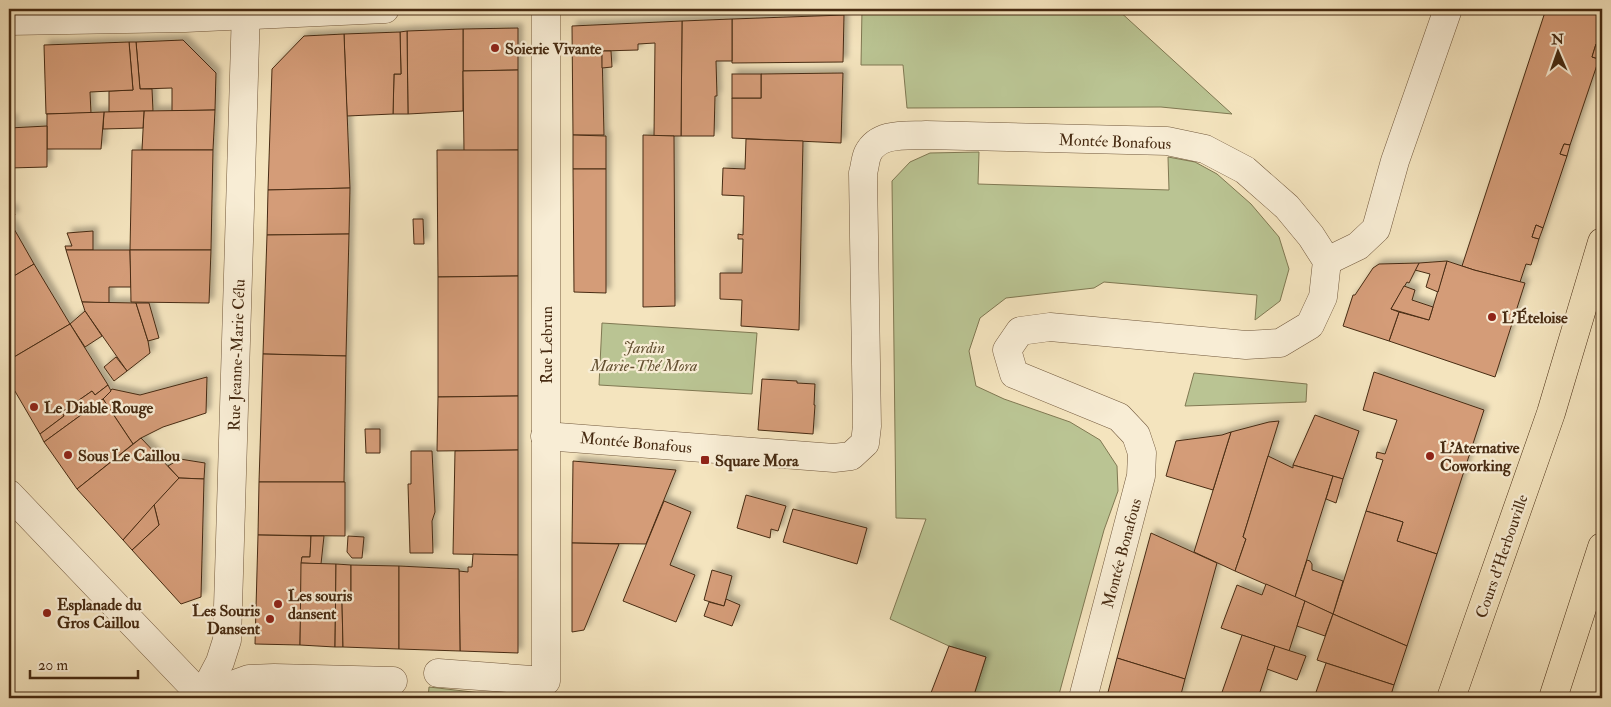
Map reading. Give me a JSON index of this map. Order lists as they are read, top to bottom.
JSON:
{
  "streets": {
    "main road": ["Cours d'Herbouville"],
    "street": ["Montée Bonafous", "Rue Lebrun", "Rue Jeanne-Marie Célu"]
  },
  "crossings": [
    ["Montée Bonafous", "Rue Lebrun"]
  ],
  "parks": ["Jardin Marie-Thé Mora"],
  "places": {
    "other": [
      "Soierie Vivante",
      "L'Ételoise",
      "Le Diable Rouge",
      "Sous Le Caillou",
      "L'Aternative Coworking",
      "Les souris dansent",
      "Esplanade du Gros Caillou",
      "Les Souris Dansent"
    ],
    "transit": ["Square Mora"]
  },
  "scale_bar": "20 m",
  "north": "top"
}
